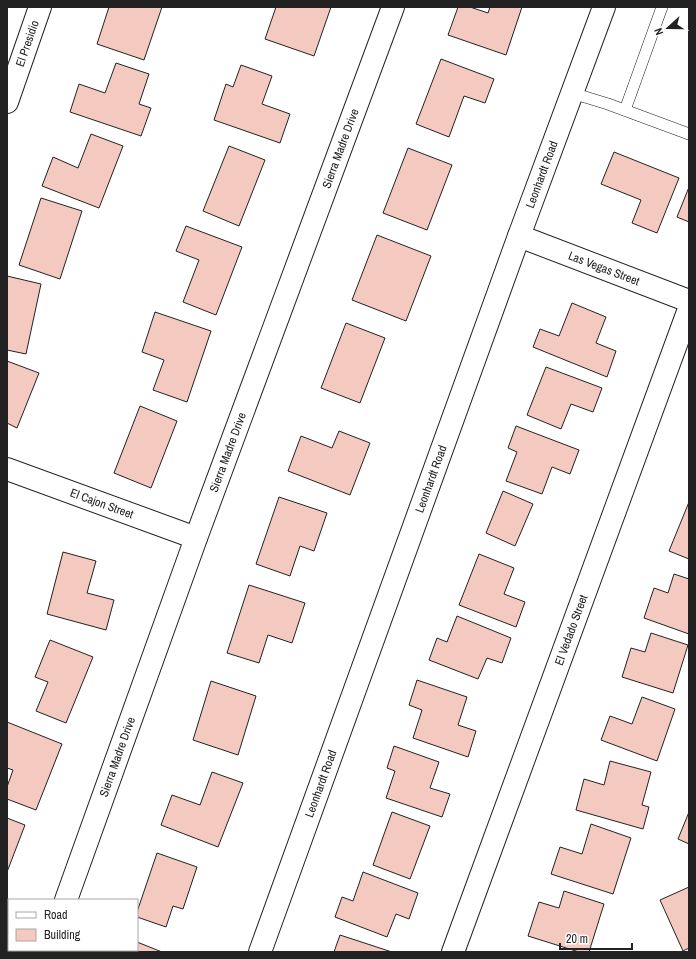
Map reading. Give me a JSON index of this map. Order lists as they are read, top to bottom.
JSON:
{
  "streets": {
    "street": [
      "El Presidio",
      "Sierra Madre Drive",
      "Leonhardt Road",
      "Las Vegas Street",
      "El Cajon Street",
      "El Vedado Street"
    ]
  },
  "crossings": [
    ["Sierra Madre Drive", "El Cajon Street"],
    ["Leonhardt Road", "Las Vegas Street"]
  ],
  "legend": ["Road", "Building"],
  "scale_bar": "20 m",
  "north": "left"
}
